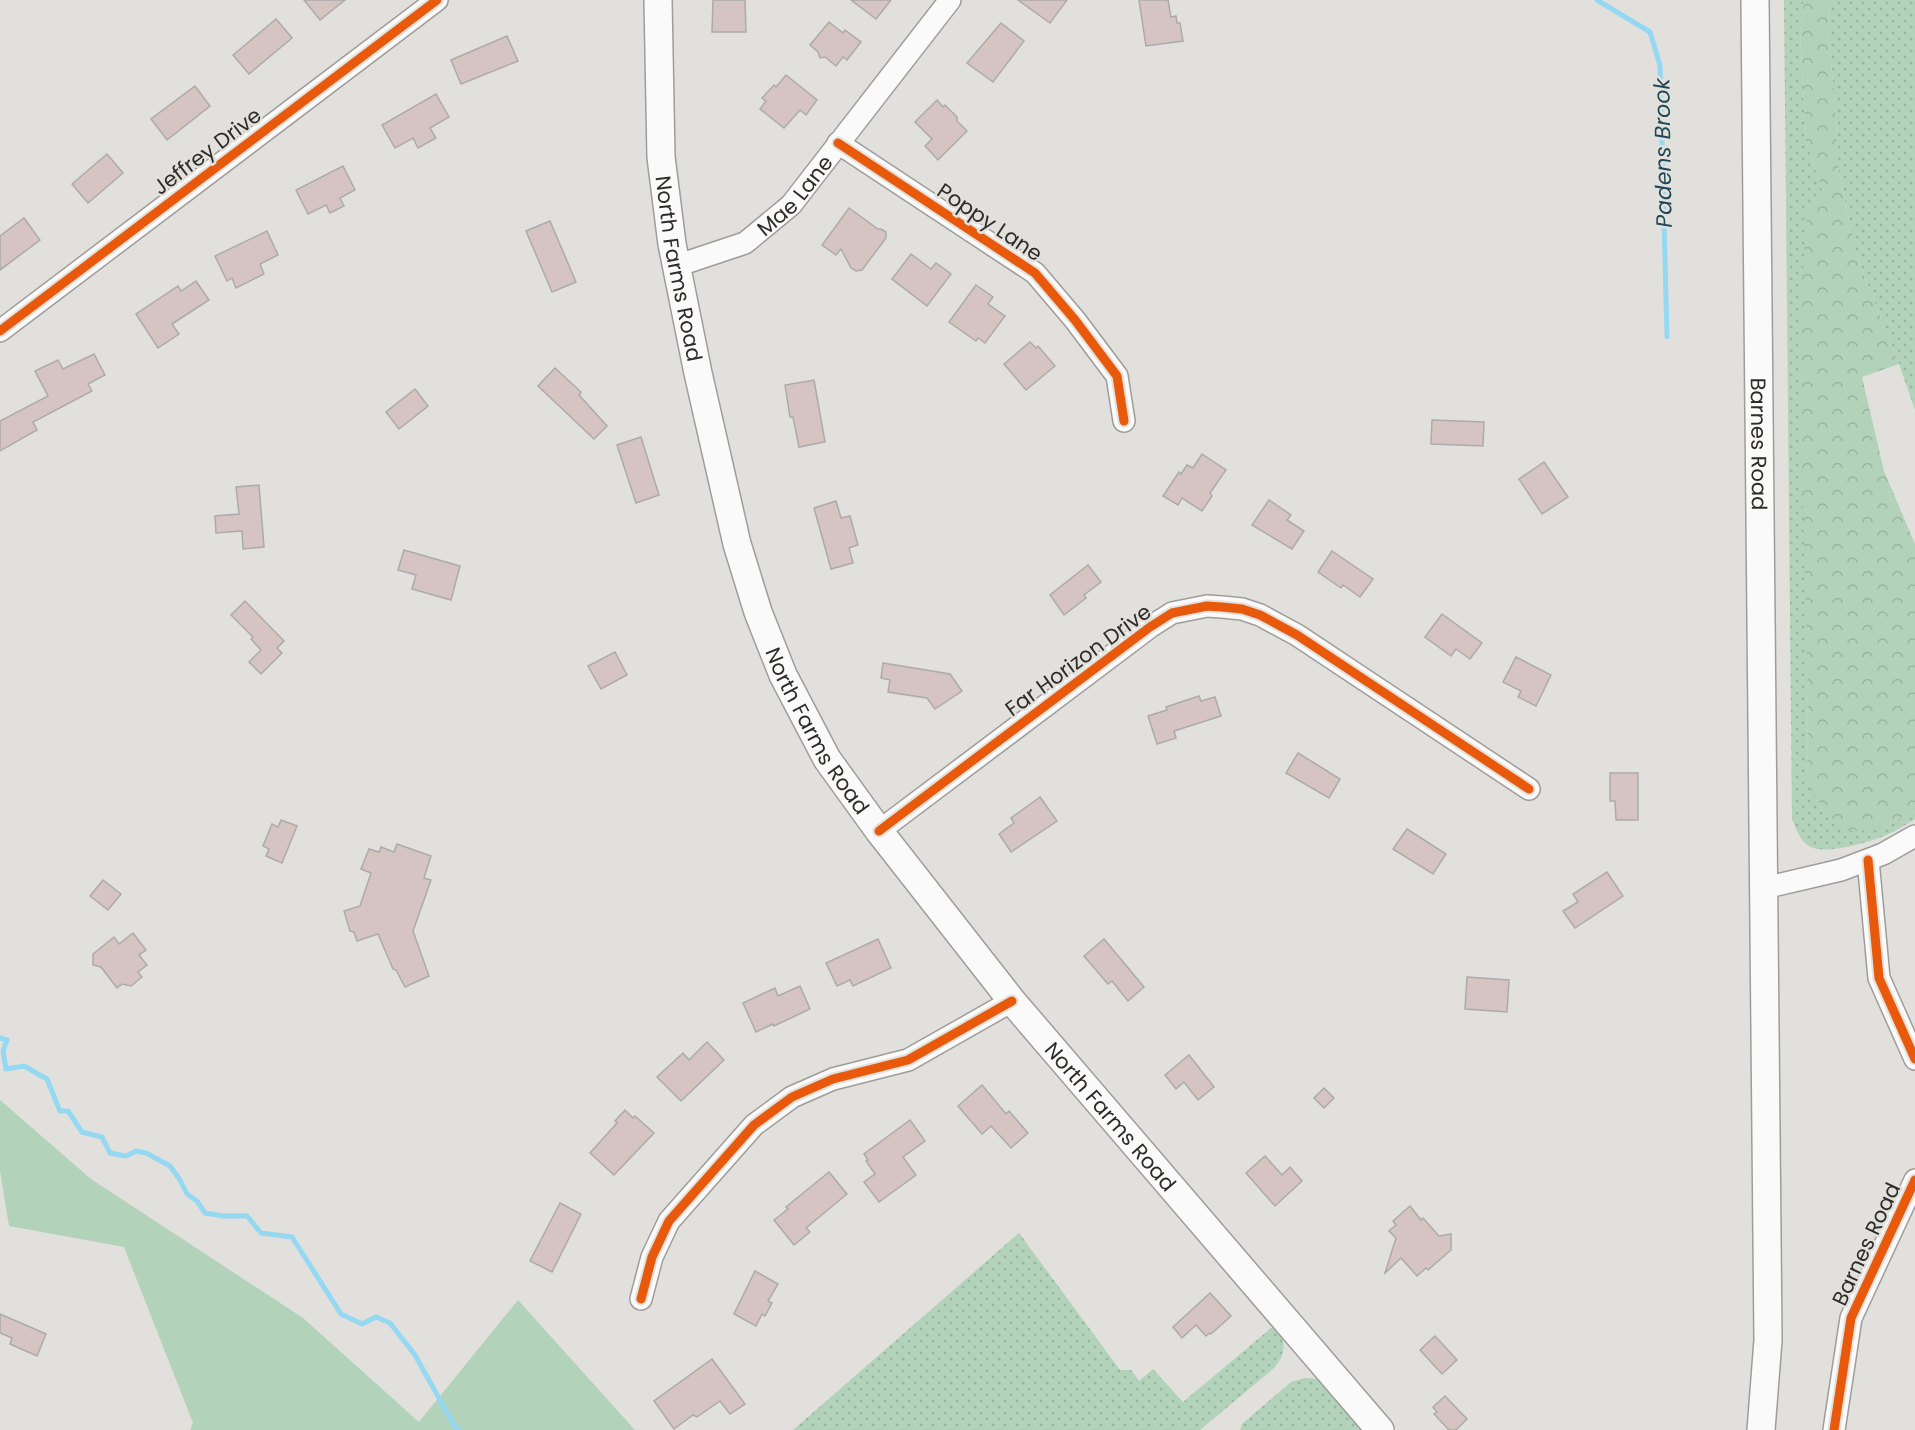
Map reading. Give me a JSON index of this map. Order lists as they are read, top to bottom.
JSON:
{
  "streets": {
    "main road": ["North Farms Road", "Barnes Road"],
    "street": [
      "Jeffrey Drive",
      "Mae Lane",
      "Poppy Lane",
      "Far Horizon Drive"
    ]
  },
  "crossings": [
    ["Mae Lane", "Poppy Lane"],
    ["Mae Lane", "North Farms Road"],
    ["North Farms Road", "Far Horizon Drive"]
  ],
  "water": ["Padens Brook"]
}
